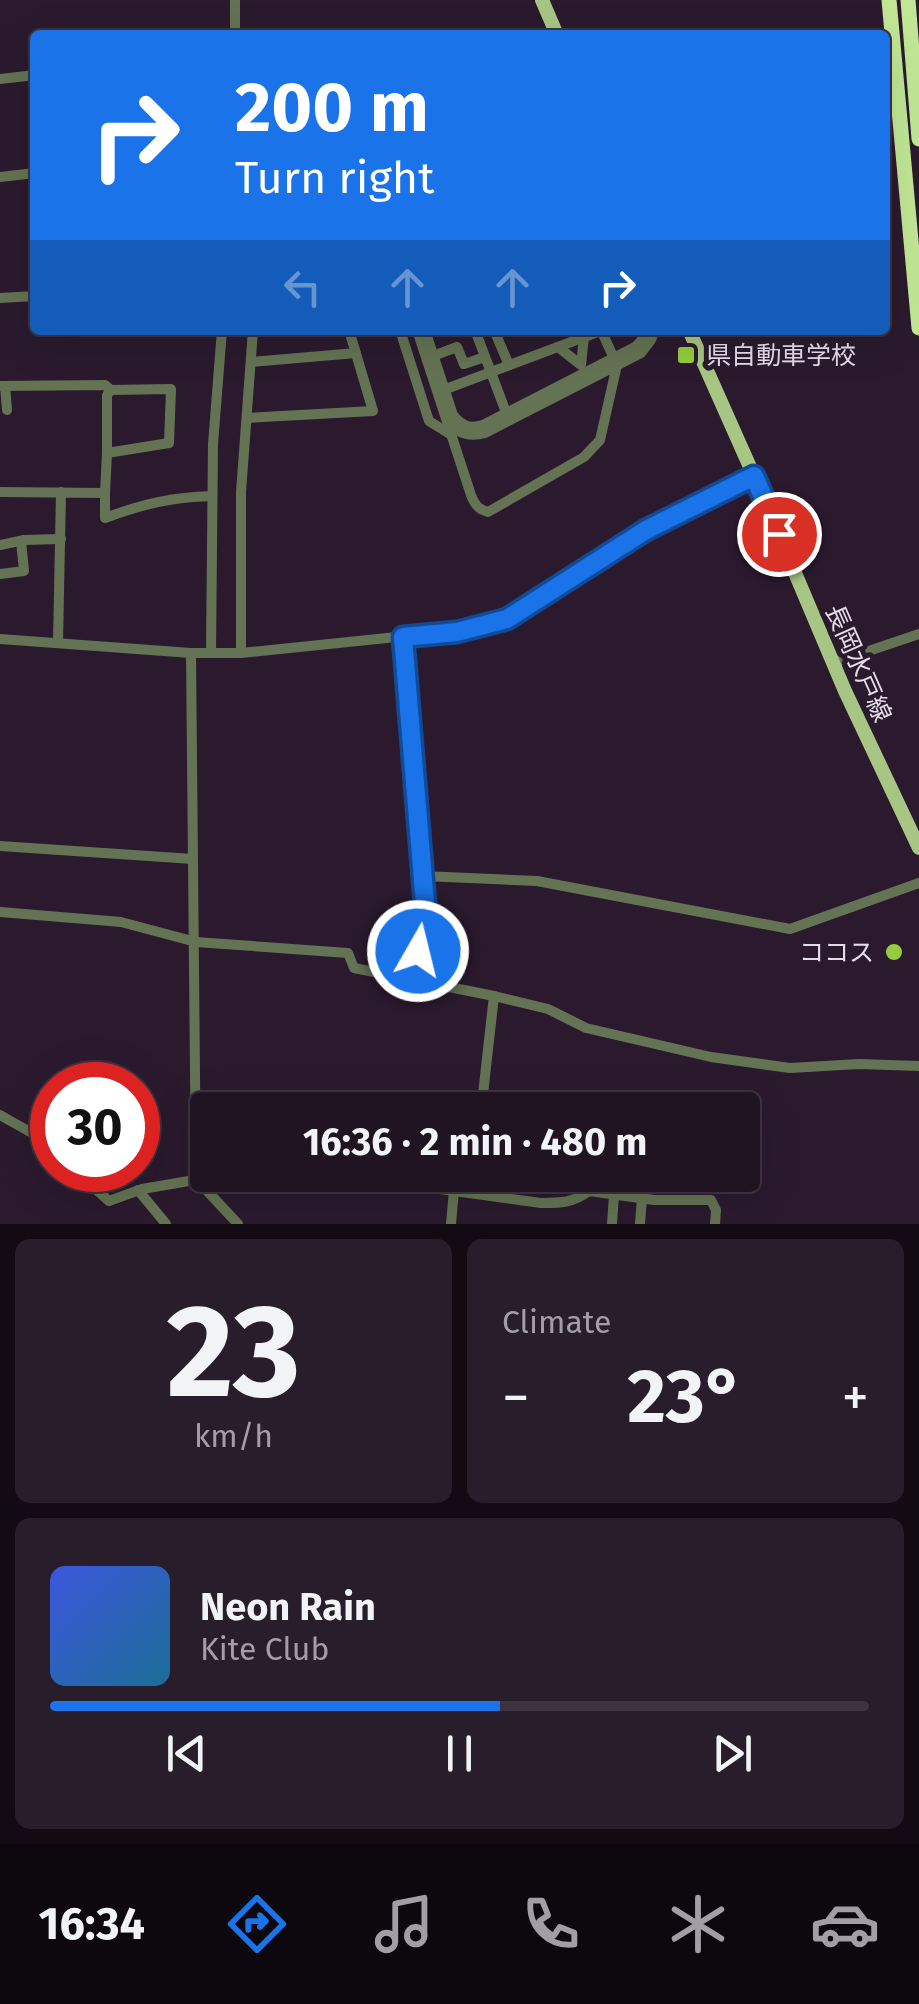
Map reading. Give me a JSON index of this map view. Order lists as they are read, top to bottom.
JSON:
{
  "streets": {
    "main road": ["長岡水戸線"]
  },
  "places": {
    "transit": ["県自動車学校"],
    "other": ["ココス"]
  },
  "page": {
    "turn": ["200 m", "Turn right"],
    "limit": "30",
    "trip": "16:36 · 2 min · 480 m",
    "tile": [
      ["23", "km/h"],
      "Climate"
    ],
    "heat": ["−", "23°", "+"],
    "song": ["Neon Rain", "Kite Club"],
    "tabs": "16:34"
  }
}
